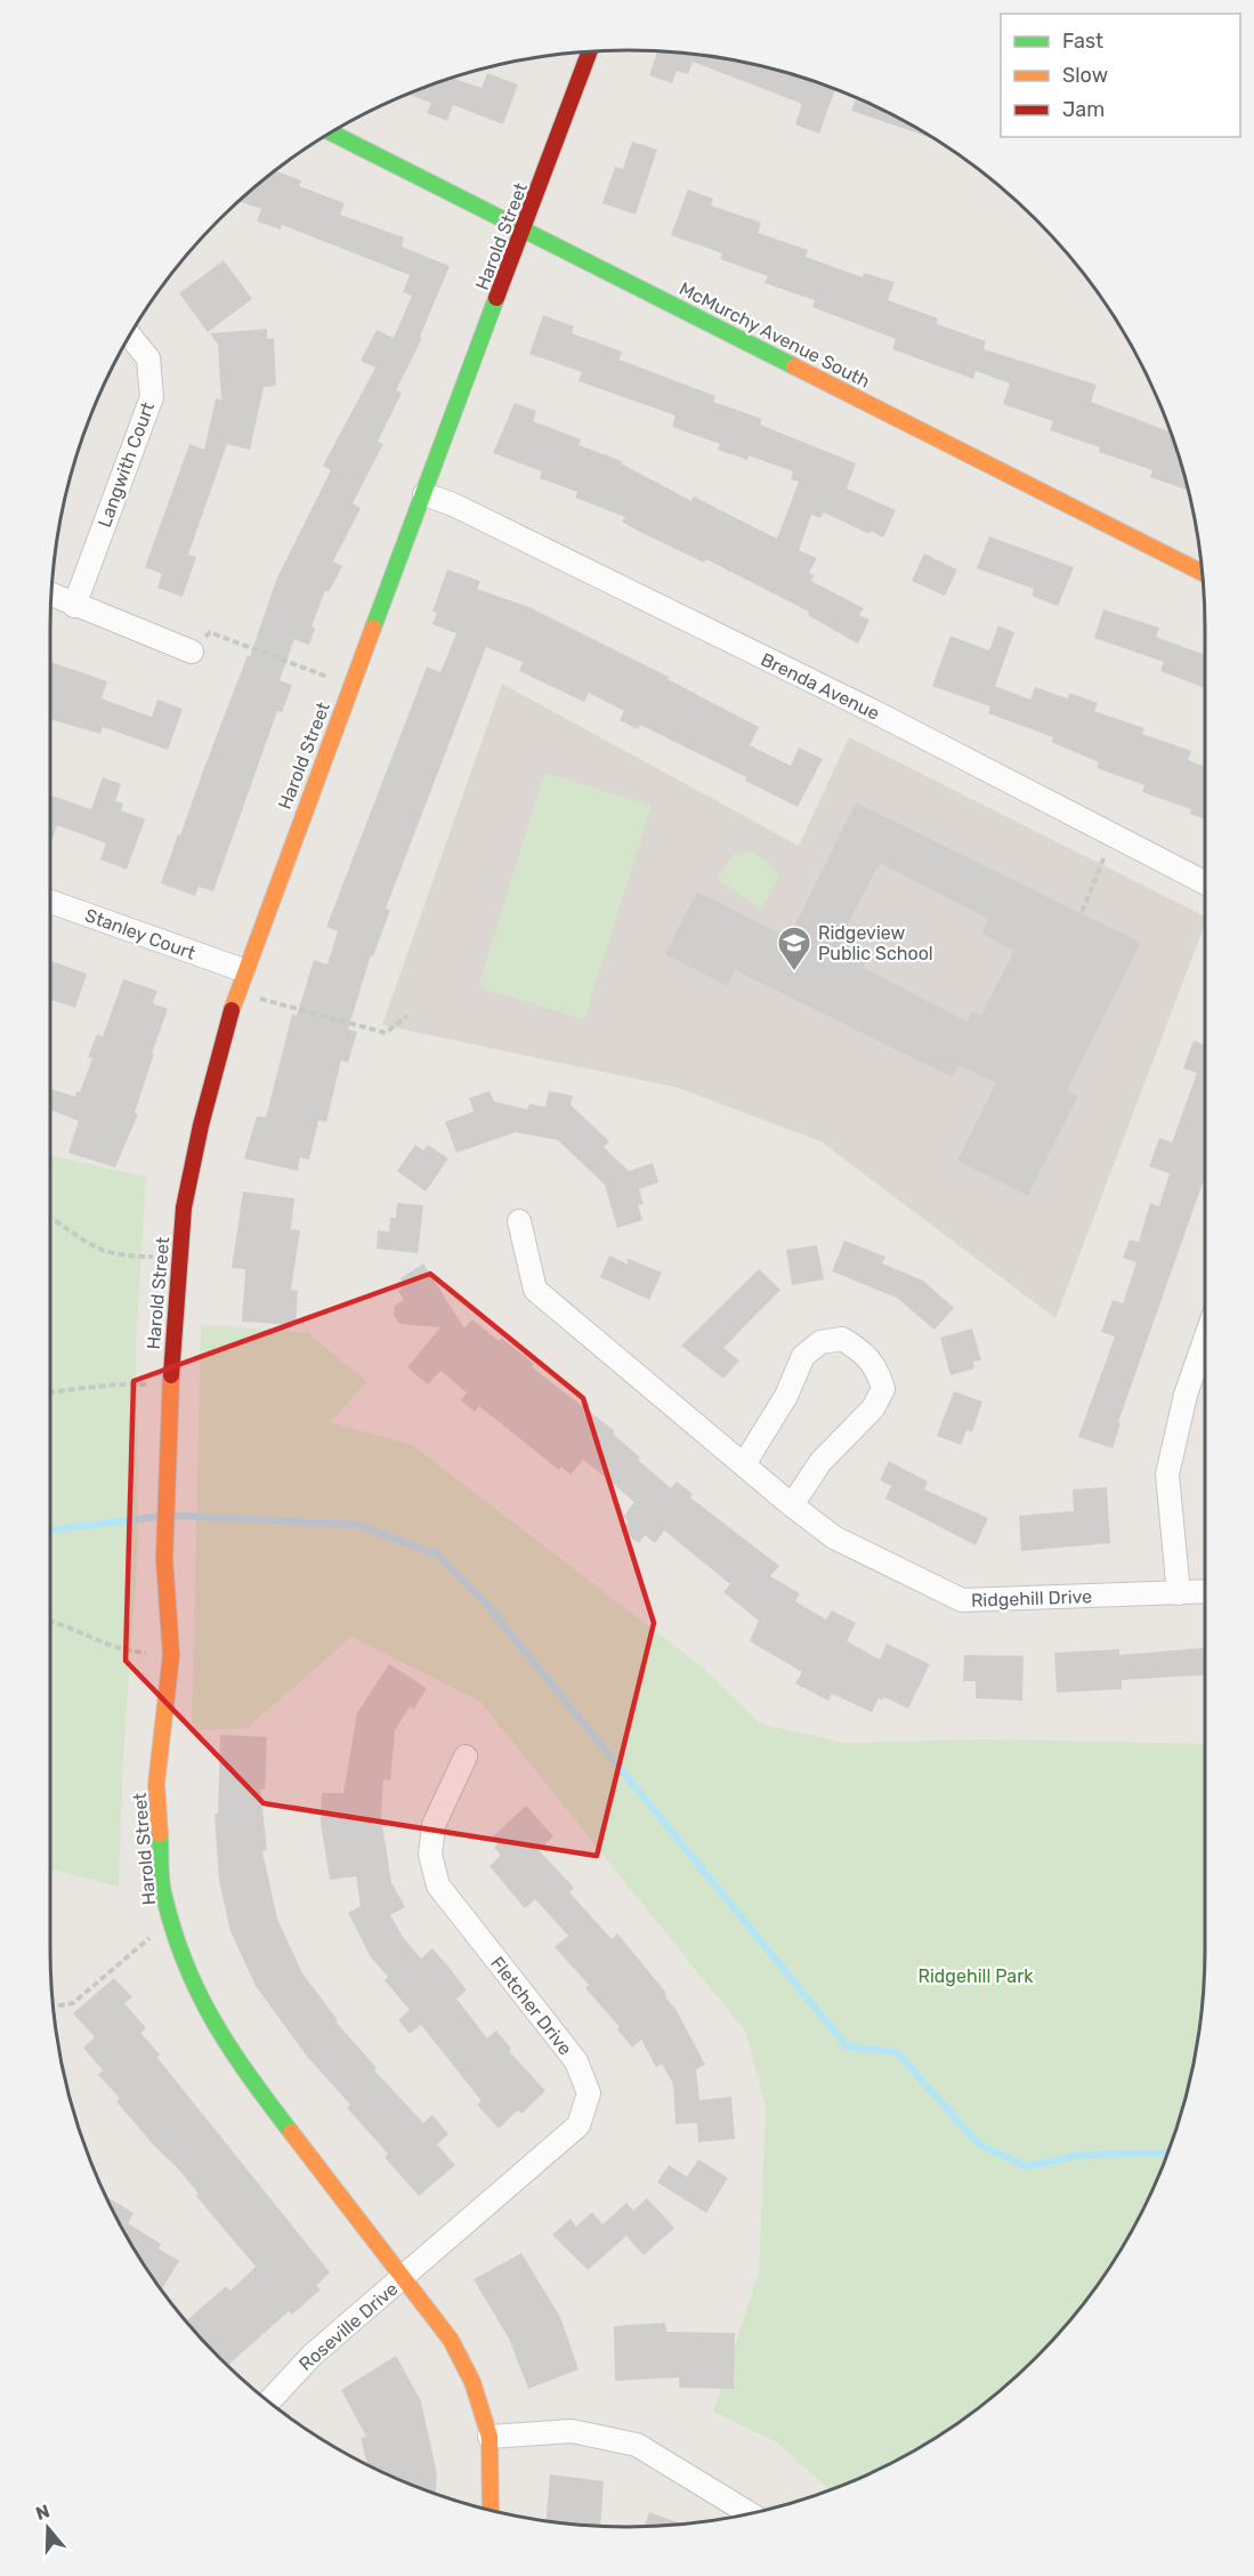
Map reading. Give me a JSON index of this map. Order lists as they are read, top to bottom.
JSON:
{
  "streets": {
    "street": [
      "Harold Street",
      "McMurchy Avenue South",
      "Langwith Court",
      "Brenda Avenue",
      "Stanley Court",
      "Ridgehill Drive",
      "Fletcher Drive",
      "Roseville Drive"
    ]
  },
  "crossings": [
    ["Harold Street", "McMurchy Avenue South"],
    ["Harold Street", "Brenda Avenue"],
    ["Harold Street", "Stanley Court"],
    ["Harold Street", "Fletcher Drive"],
    ["Harold Street", "Roseville Drive"],
    ["Fletcher Drive", "Roseville Drive"]
  ],
  "parks": ["Ridgehill Park"],
  "places": {
    "school or university": ["Ridgeview Public School"]
  },
  "legend": ["Fast", "Slow", "Jam"],
  "north": "top"
}
